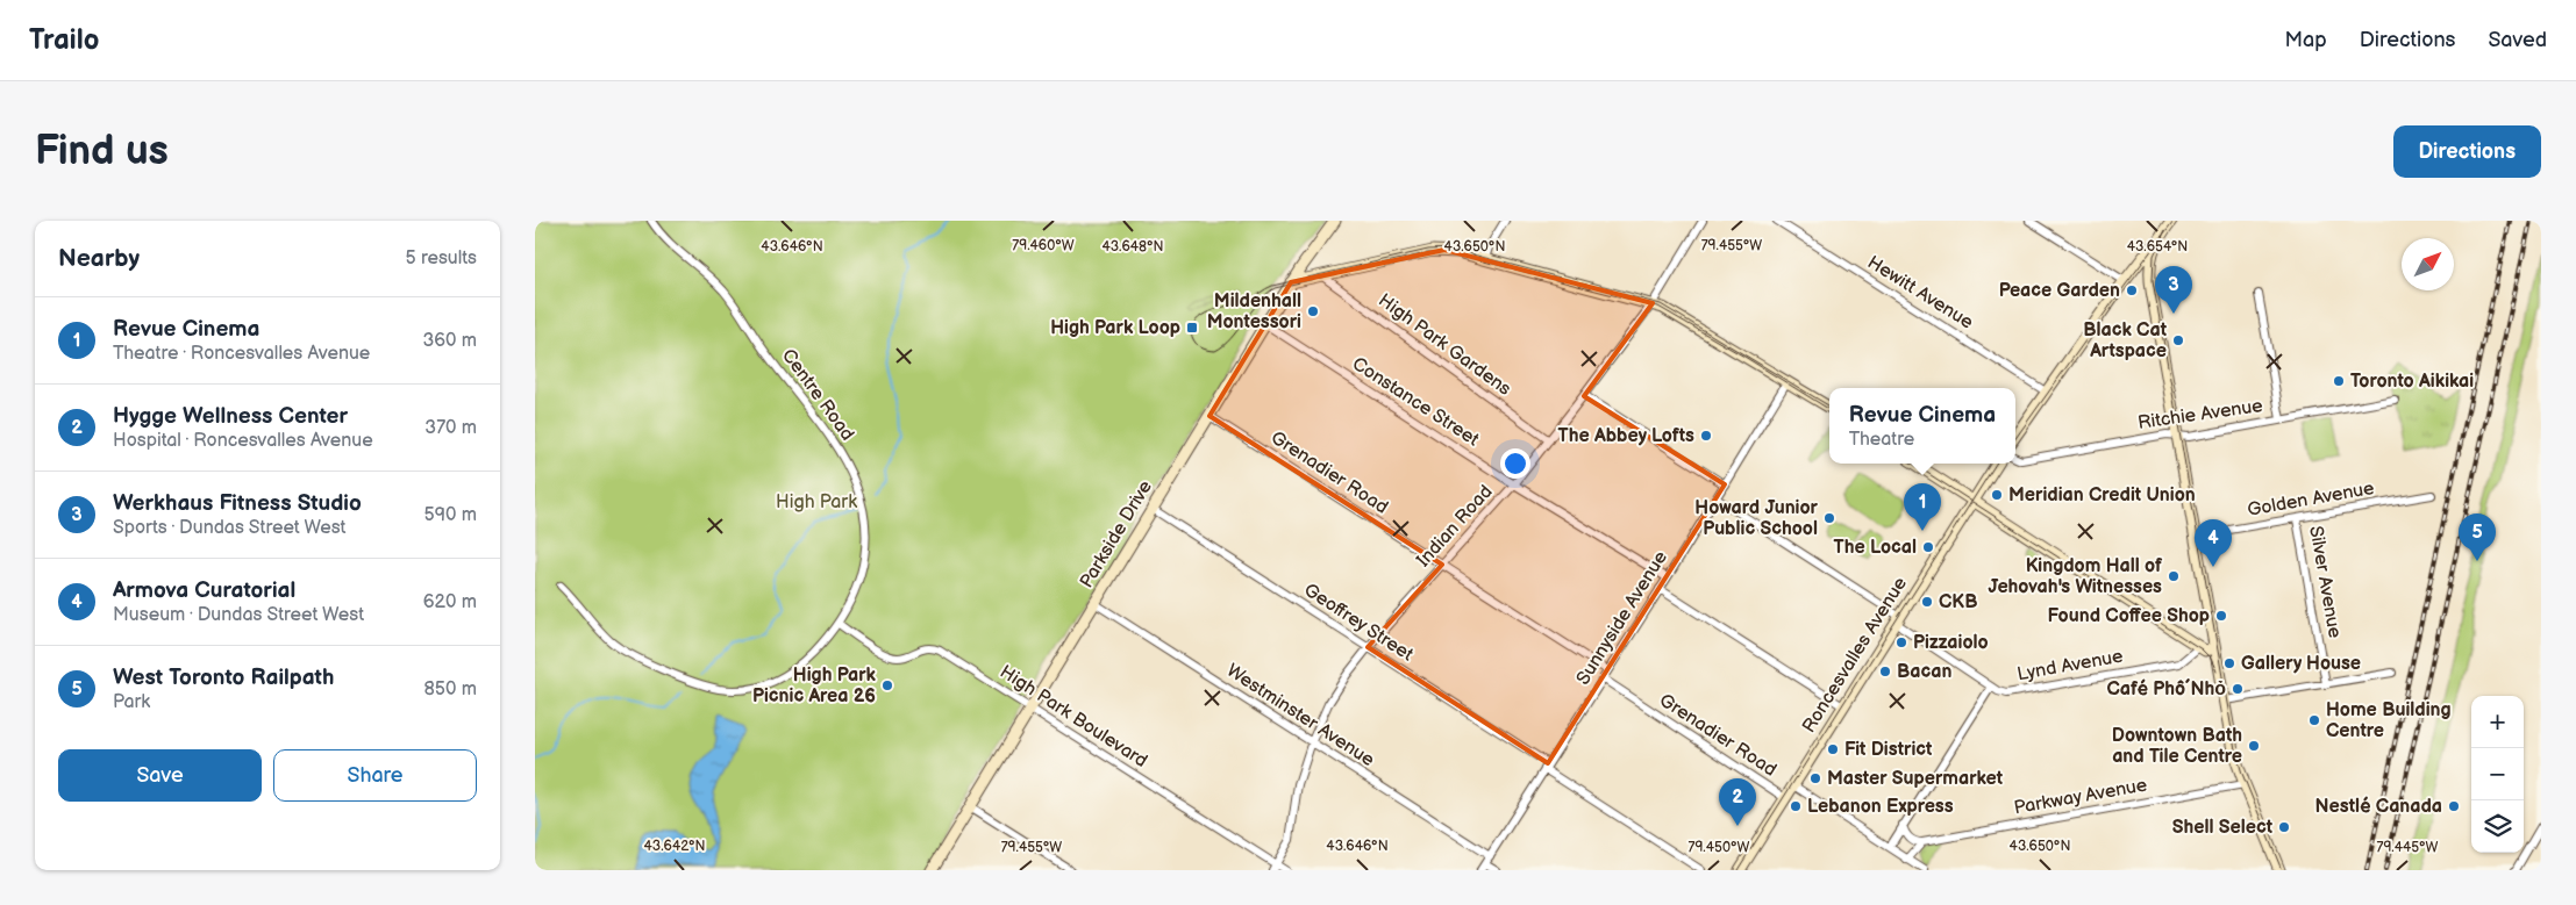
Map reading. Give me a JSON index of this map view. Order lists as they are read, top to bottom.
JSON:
{
  "streets": {
    "street": [
      "Hewitt Avenue",
      "High Park Gardens",
      "Centre Road",
      "Constance Street",
      "Ritchie Avenue",
      "Grenadier Road",
      "Golden Avenue",
      "Indian Road",
      "Parkside Drive",
      "Silver Avenue",
      "Sunnyside Avenue",
      "Geoffrey Street",
      "Roncesvalles Avenue",
      "Lynd Avenue",
      "Westminster Avenue",
      "High Park Boulevard",
      "Parkway Avenue"
    ]
  },
  "crossings": [
    ["High Park Gardens", "Indian Road"],
    ["Centre Road", "High Park Boulevard"],
    ["Constance Street", "Indian Road"],
    ["Constance Street", "Parkside Drive"],
    ["Constance Street", "Sunnyside Avenue"],
    ["Grenadier Road", "Indian Road"],
    ["Grenadier Road", "Parkside Drive"],
    ["Grenadier Road", "Sunnyside Avenue"],
    ["Grenadier Road", "Roncesvalles Avenue"],
    ["Grenadier Road", "Lynd Avenue"],
    ["Golden Avenue", "Silver Avenue"],
    ["Indian Road", "Geoffrey Street"],
    ["Indian Road", "Westminster Avenue"],
    ["Indian Road", "High Park Boulevard"],
    ["Parkside Drive", "Geoffrey Street"],
    ["Parkside Drive", "Westminster Avenue"],
    ["Parkside Drive", "High Park Boulevard"],
    ["Sunnyside Avenue", "Geoffrey Street"],
    ["Sunnyside Avenue", "Westminster Avenue"]
  ],
  "parks": ["High Park"],
  "places": {
    "other": [
      "Peace Garden",
      "Mildenhall Montessori",
      "Black Cat Artspace",
      "Toronto Aikikai",
      "The Abbey Lofts",
      "Meridian Credit Union",
      "Howard Junior Public School",
      "The Local",
      "Kingdom Hall of Jehovah's Witnesses",
      "CKB",
      "Found Coffee Shop",
      "Pizzaiolo",
      "Gallery House",
      "Bacan",
      "High Park Picnic Area 26",
      "Café Phố Nhỏ",
      "Home Building Centre",
      "Downtown Bath and Tile Centre",
      "Fit District",
      "Master Supermarket",
      "Lebanon Express",
      "Nestlé Canada",
      "Shell Select"
    ],
    "transit": ["High Park Loop"]
  },
  "north": "top right",
  "page": {
    "header": "Trailo",
    "nav": ["Map", "Directions", "Saved"],
    "buttons": [
      "Directions",
      ["Save", "Share"]
    ],
    "title": "Find us",
    "heading": ["Nearby", "5 results"],
    "pins": [
      "3",
      "1",
      "5",
      "4",
      "2"
    ],
    "list": [
      {
        "mark": "1",
        "name": "Revue Cinema",
        "note": "Theatre · Roncesvalles Avenue",
        "value": "360 m"
      },
      {
        "mark": "2",
        "name": "Hygge Wellness Center",
        "note": "Hospital · Roncesvalles Avenue",
        "value": "370 m"
      },
      {
        "mark": "3",
        "name": "Werkhaus Fitness Studio",
        "note": "Sports · Dundas Street West",
        "value": "590 m"
      },
      {
        "mark": "4",
        "name": "Armova Curatorial",
        "note": "Museum · Dundas Street West",
        "value": "620 m"
      },
      {
        "mark": "5",
        "name": "West Toronto Railpath",
        "note": "Park",
        "value": "850 m"
      }
    ],
    "popup": ["Revue Cinema", "Theatre"],
    "map_buttons": ["+", "−"]
  },
  "coordinates": [
    "79.455°W",
    "79.460°W",
    "43.646°N",
    "43.648°N",
    "43.654°N",
    "43.650°N",
    "43.642°N",
    "79.450°W",
    "79.445°W"
  ]
}
